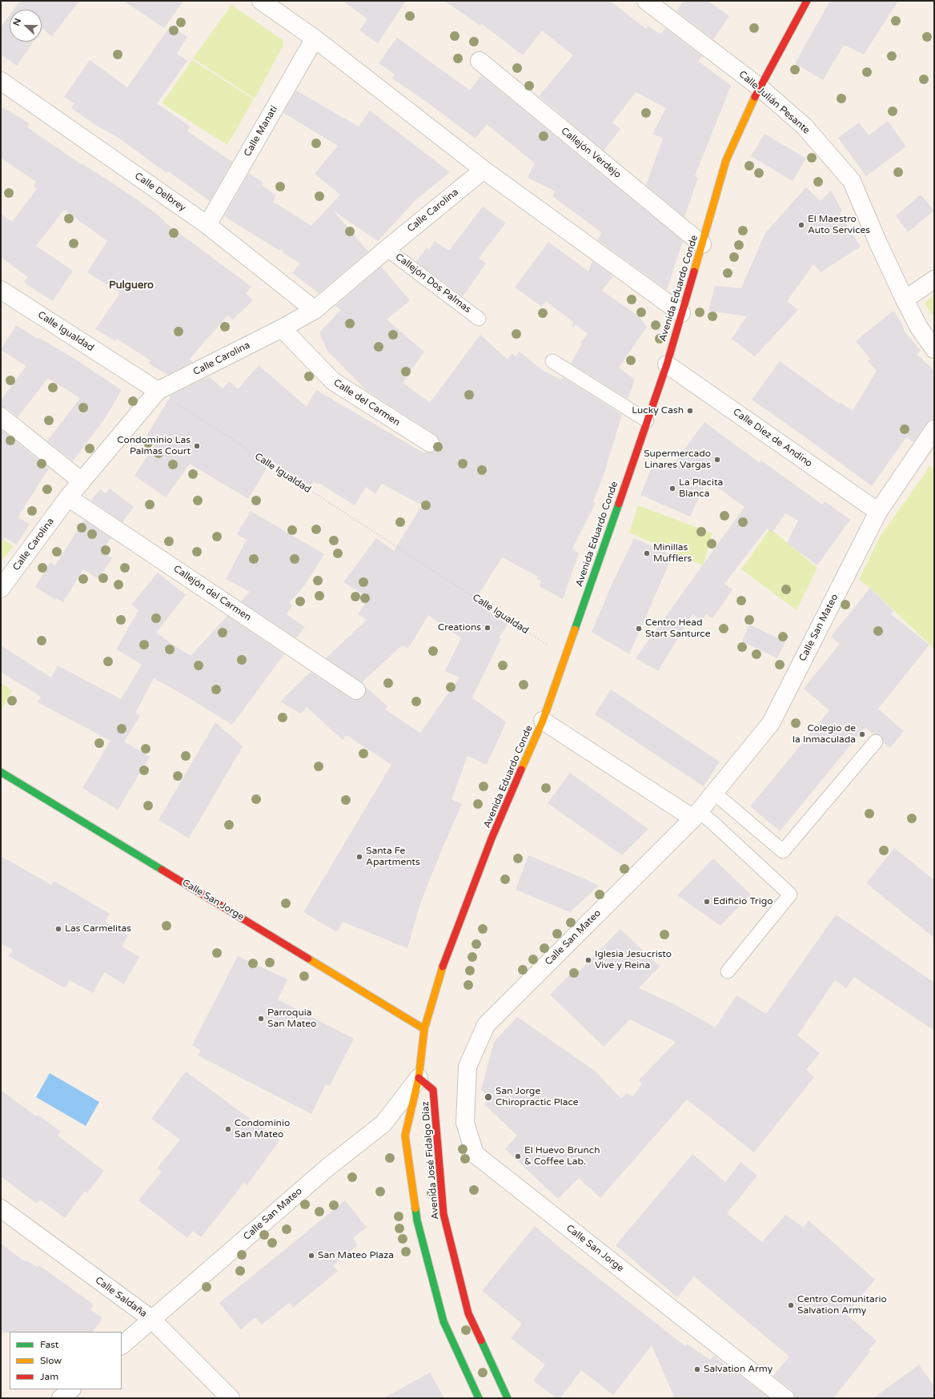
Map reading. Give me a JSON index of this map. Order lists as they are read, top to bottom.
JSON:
{
  "streets": {
    "street": [
      "Calle Julián Pesante",
      "Calle Manatí",
      "Callejón Verdejo",
      "Calle Delbrey",
      "Calle Carolina",
      "Avenida Eduardo Conde",
      "Calle Igualdad",
      "Calle del Carmen",
      "Calle Diez de Andino",
      "Callejón del Carmen",
      "Calle San Mateo",
      "Calle San Jorge",
      "Avenida José Fidalgo Díaz",
      "Calle Saldaña"
    ],
    "lane": ["Callejón Dos Palmas"]
  },
  "crossings": [
    ["Calle Julián Pesante", "Avenida Eduardo Conde"],
    ["Calle Manatí", "Calle Delbrey"],
    ["Callejón Verdejo", "Avenida Eduardo Conde"],
    ["Calle Delbrey", "Calle Carolina"],
    ["Calle Carolina", "Callejón Dos Palmas"],
    ["Calle Carolina", "Calle Igualdad"],
    ["Calle Carolina", "Calle del Carmen"],
    ["Calle Carolina", "Callejón del Carmen"],
    ["Avenida Eduardo Conde", "Calle Igualdad"],
    ["Avenida Eduardo Conde", "Calle Diez de Andino"],
    ["Avenida Eduardo Conde", "Calle San Mateo"],
    ["Avenida Eduardo Conde", "Calle San Jorge"],
    ["Avenida Eduardo Conde", "Avenida José Fidalgo Díaz"],
    ["Calle Diez de Andino", "Calle San Mateo"],
    ["Calle San Mateo", "Calle San Jorge"],
    ["Calle San Mateo", "Avenida José Fidalgo Díaz"],
    ["Calle San Mateo", "Calle Saldaña"]
  ],
  "districts": ["Pulguero"],
  "places": [
    "El Maestro Auto Services",
    "Lucky Cash",
    "Condominio Las Palmas Court",
    "Supermercado Linares Vargas",
    "La Placita Blanca",
    "Minillas Mufflers",
    "Creations",
    "Centro Head Start Santurce",
    "Colegio de la Inmaculada",
    "Santa Fe Apartments",
    "Edificio Trigo",
    "Las Carmelitas",
    "Iglesia Jesucristo Vive y Reina",
    "Parroquia San Mateo",
    "San Jorge Chiropractic Place",
    "Condominio San Mateo",
    "El Huevo Brunch & Coffee Lab.",
    "San Mateo Plaza",
    "Centro Comunitario Salvation Army",
    "Salvation Army"
  ],
  "legend": ["Fast", "Slow", "Jam"],
  "north": "left"
}
